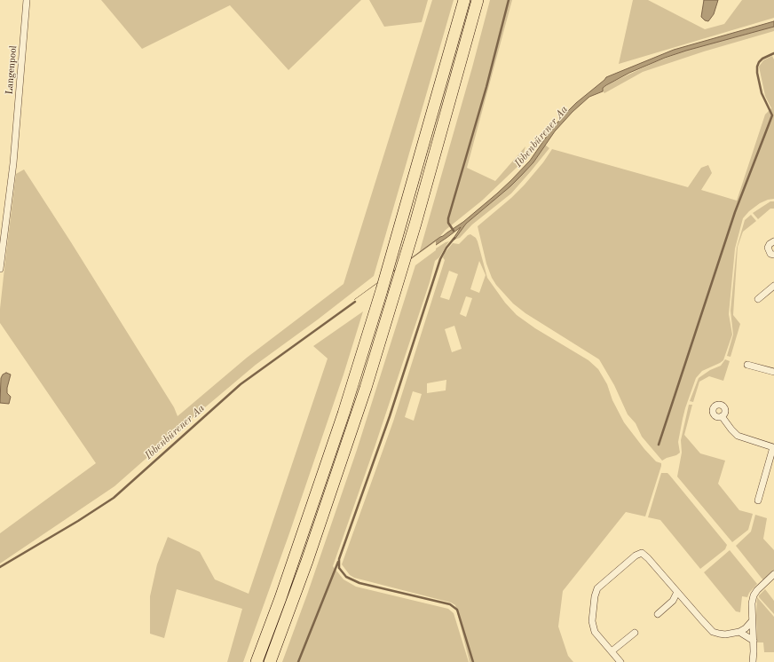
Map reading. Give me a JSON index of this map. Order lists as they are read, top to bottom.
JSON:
{
  "streets": {
    "street": ["Langenpool"]
  },
  "water": ["Ibbenbürener Aa"]
}
